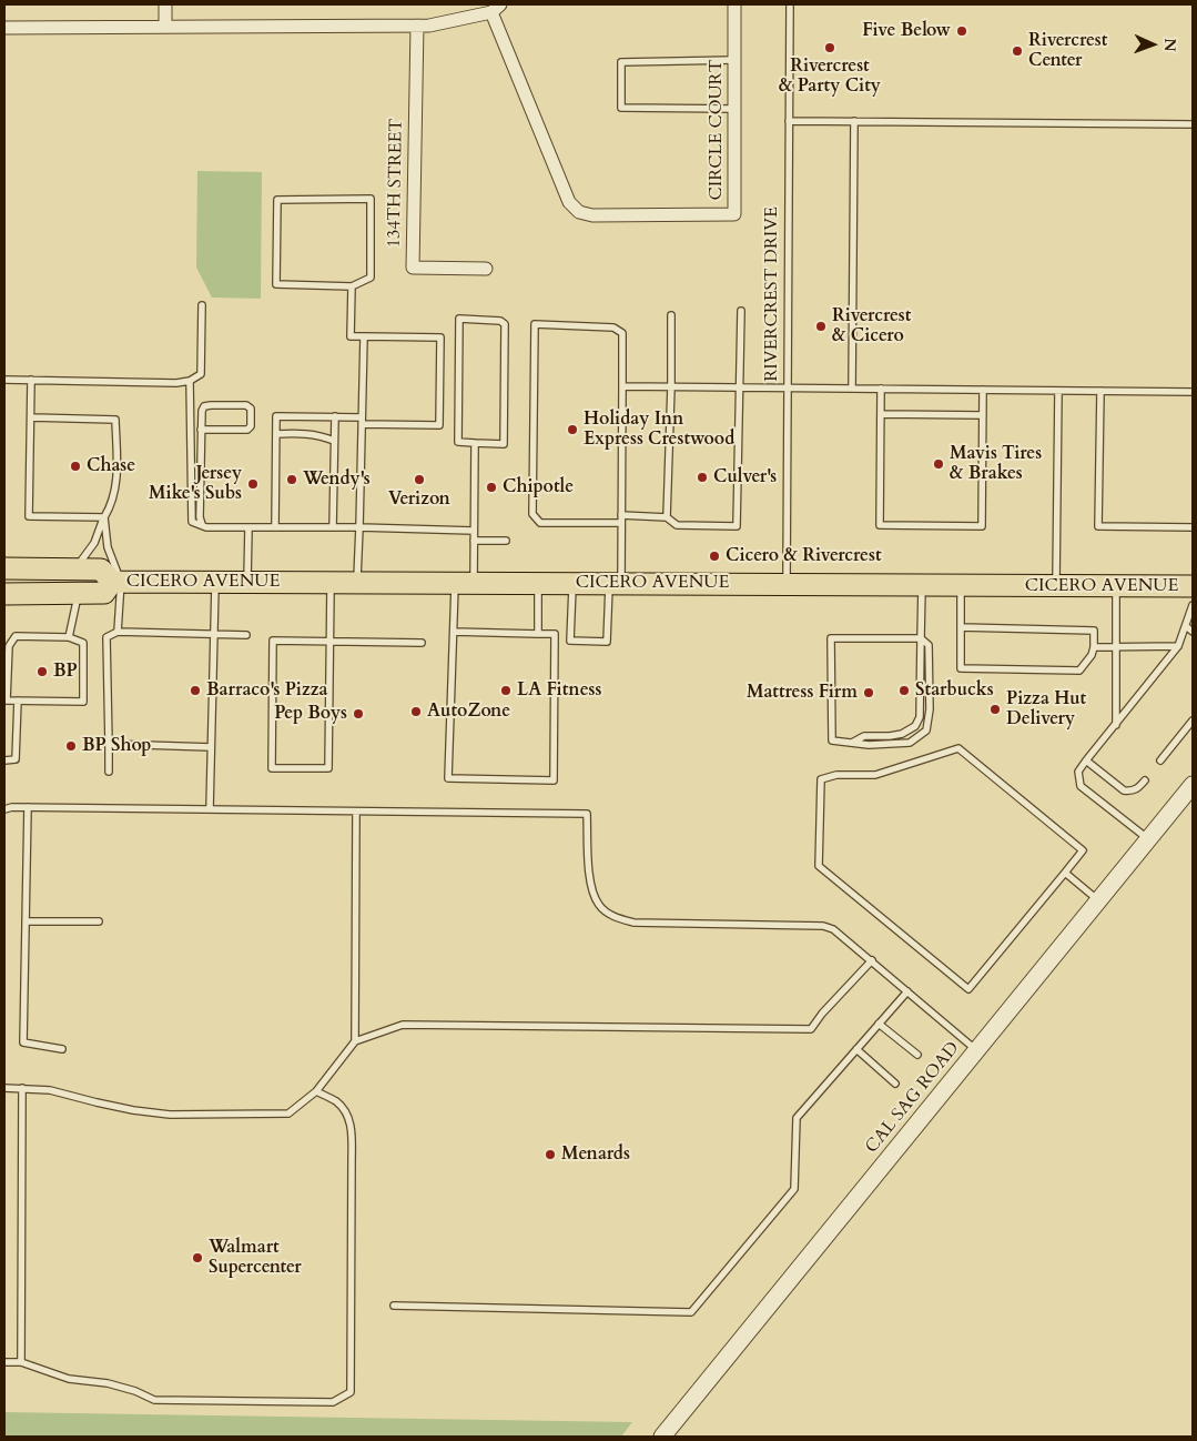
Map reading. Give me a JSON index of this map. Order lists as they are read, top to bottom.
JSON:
{
  "streets": {
    "main road": ["CICERO AVENUE"],
    "street": ["CIRCLE COURT", "134TH STREET", "CAL SAG ROAD"],
    "lane": ["RIVERCREST DRIVE"]
  },
  "crossings": [
    ["RIVERCREST DRIVE", "CICERO AVENUE"]
  ],
  "places": [
    "Five Below",
    "Rivercrest & Party City",
    "Rivercrest Center",
    "Rivercrest & Cicero",
    "Holiday Inn Express Crestwood",
    "Mavis Tires & Brakes",
    "Chase",
    "Culver's",
    "Wendy's",
    "Verizon",
    "Jersey Mike's Subs",
    "Chipotle",
    "Cicero & Rivercrest",
    "BP",
    "Barraco's Pizza",
    "LA Fitness",
    "Starbucks",
    "Mattress Firm",
    "Pizza Hut Delivery",
    "AutoZone",
    "Pep Boys",
    "BP Shop",
    "Menards",
    "Walmart Supercenter"
  ],
  "north": "right"
}
